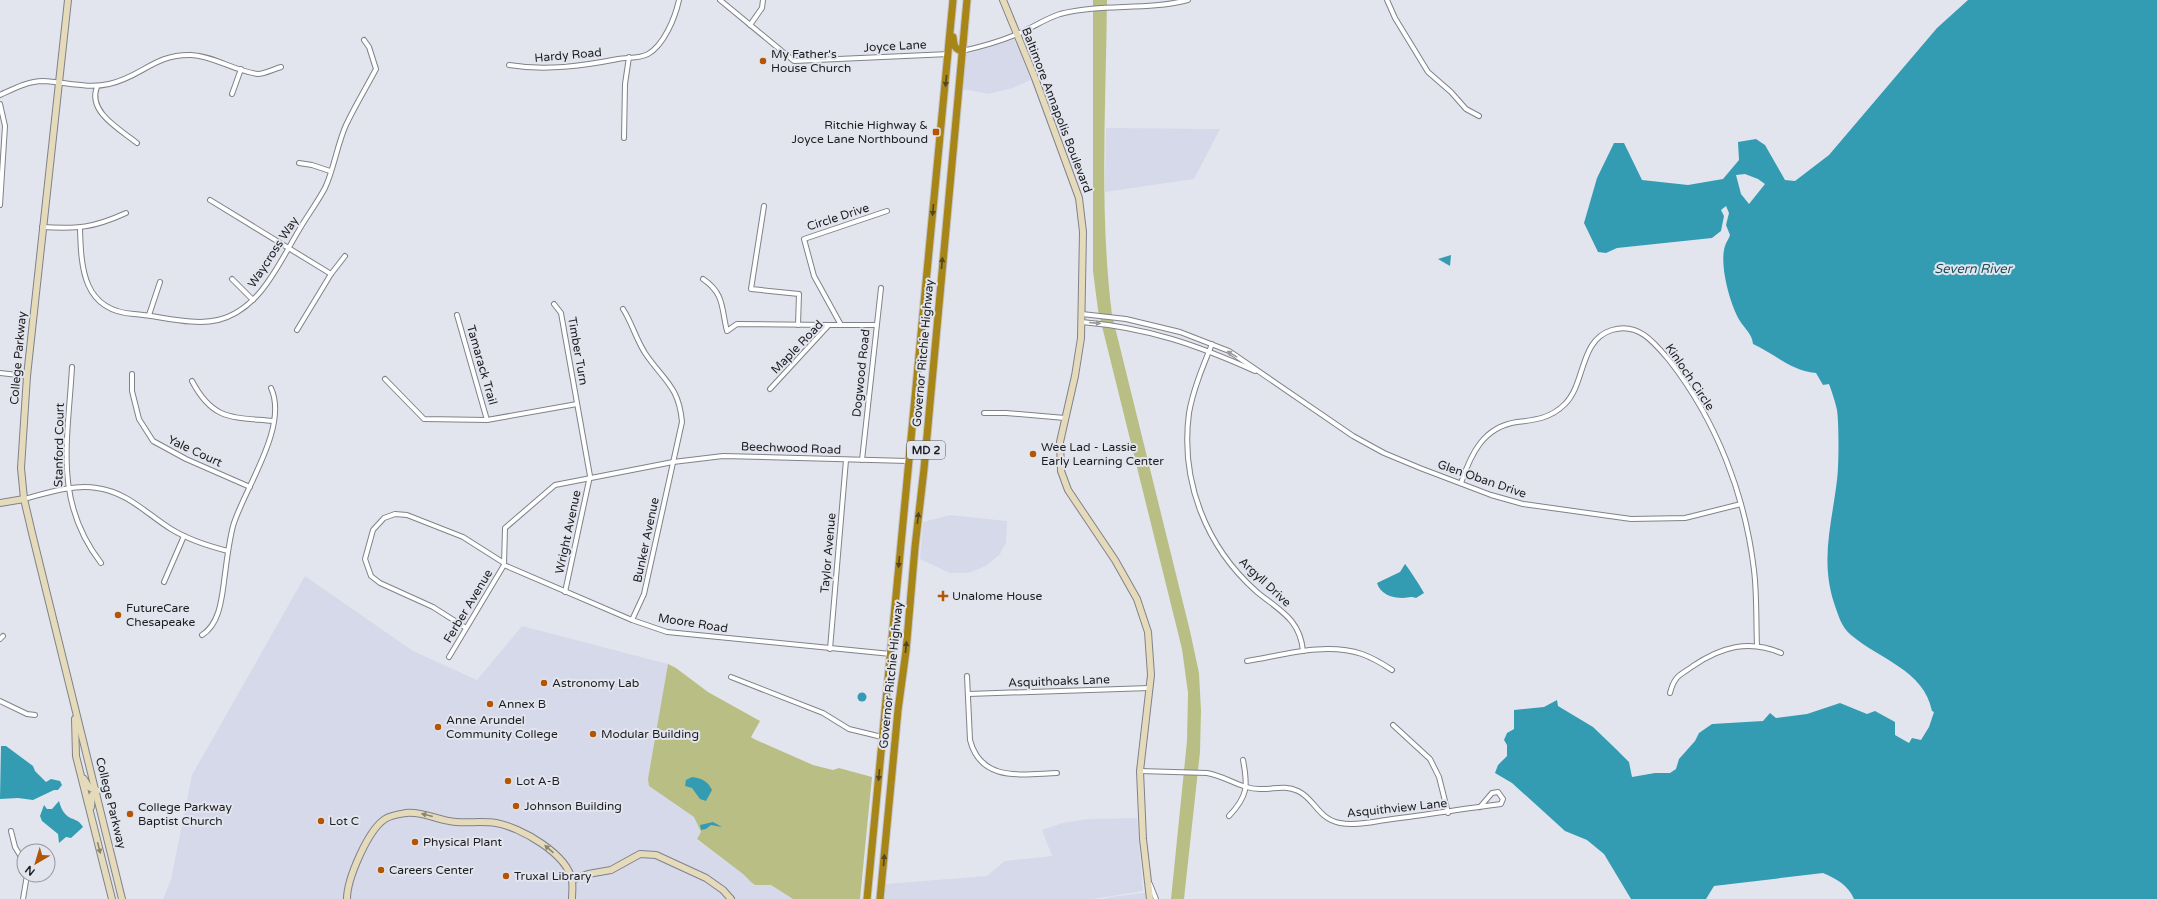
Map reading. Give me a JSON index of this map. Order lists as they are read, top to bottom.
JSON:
{
  "streets": {
    "highway": ["Governor Ritchie Highway", "MD 2"],
    "street": [
      "Joyce Lane",
      "Hardy Road",
      "Baltimore Annapolis Boulevard",
      "Circle Drive",
      "Waycross Way",
      "Maple Road",
      "Timber Turn",
      "College Parkway",
      "Tamarack Trail",
      "Dogwood Road",
      "Kinloch Circle",
      "Stanford Court",
      "Beechwood Road",
      "Yale Court",
      "Glen Oban Drive",
      "Wright Avenue",
      "Bunker Avenue",
      "Taylor Avenue",
      "Argyll Drive",
      "Ferber Avenue",
      "Moore Road",
      "Asquithoaks Lane",
      "Asquithview Lane"
    ]
  },
  "crossings": [
    ["Joyce Lane", "Governor Ritchie Highway"],
    ["Baltimore Annapolis Boulevard", "Glen Oban Drive"],
    ["Baltimore Annapolis Boulevard", "Asquithoaks Lane"],
    ["Baltimore Annapolis Boulevard", "Asquithview Lane"],
    ["Circle Drive", "Maple Road"],
    ["Timber Turn", "Beechwood Road"],
    ["Timber Turn", "Wright Avenue"],
    ["Governor Ritchie Highway", "Beechwood Road"],
    ["Governor Ritchie Highway", "Moore Road"],
    ["Dogwood Road", "Beechwood Road"],
    ["Kinloch Circle", "Glen Oban Drive"],
    ["Beechwood Road", "Wright Avenue"],
    ["Beechwood Road", "Bunker Avenue"],
    ["Beechwood Road", "Taylor Avenue"],
    ["Beechwood Road", "Ferber Avenue"],
    ["Beechwood Road", "Moore Road"],
    ["Glen Oban Drive", "Argyll Drive"],
    ["Wright Avenue", "Moore Road"],
    ["Bunker Avenue", "Moore Road"],
    ["Taylor Avenue", "Moore Road"],
    ["Ferber Avenue", "Moore Road"]
  ],
  "water": ["Severn River"],
  "places": {
    "other": [
      "My Father's House Church",
      "Wee Lad - Lassie Early Learning Center",
      "FutureCare Chesapeake",
      "Astronomy Lab",
      "Annex B",
      "Anne Arundel Community College",
      "Modular Building",
      "Lot A-B",
      "Johnson Building",
      "College Parkway Baptist Church",
      "Lot C",
      "Physical Plant",
      "Careers Center",
      "Truxal Library"
    ],
    "transit": ["Ritchie Highway & Joyce Lane Northbound"],
    "health": ["Unalome House"]
  },
  "north": "bottom left"
}
